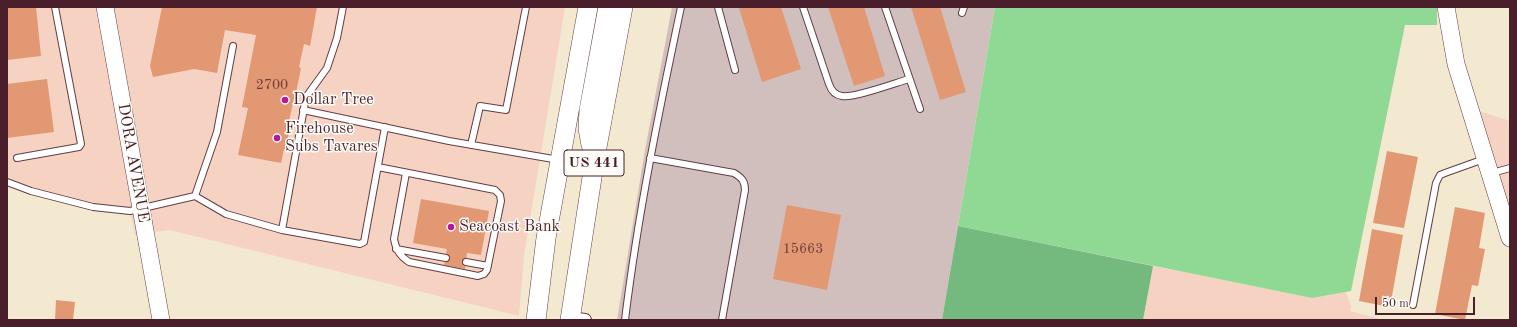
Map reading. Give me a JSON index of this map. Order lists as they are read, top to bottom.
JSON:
{
  "streets": {
    "main road": ["US 441"],
    "street": ["DORA AVENUE"]
  },
  "places": ["Dollar Tree", "Firehouse Subs Tavares", "Seacoast Bank"],
  "house_numbers": ["2700", "15663"],
  "scale_bar": "50 m"
}
